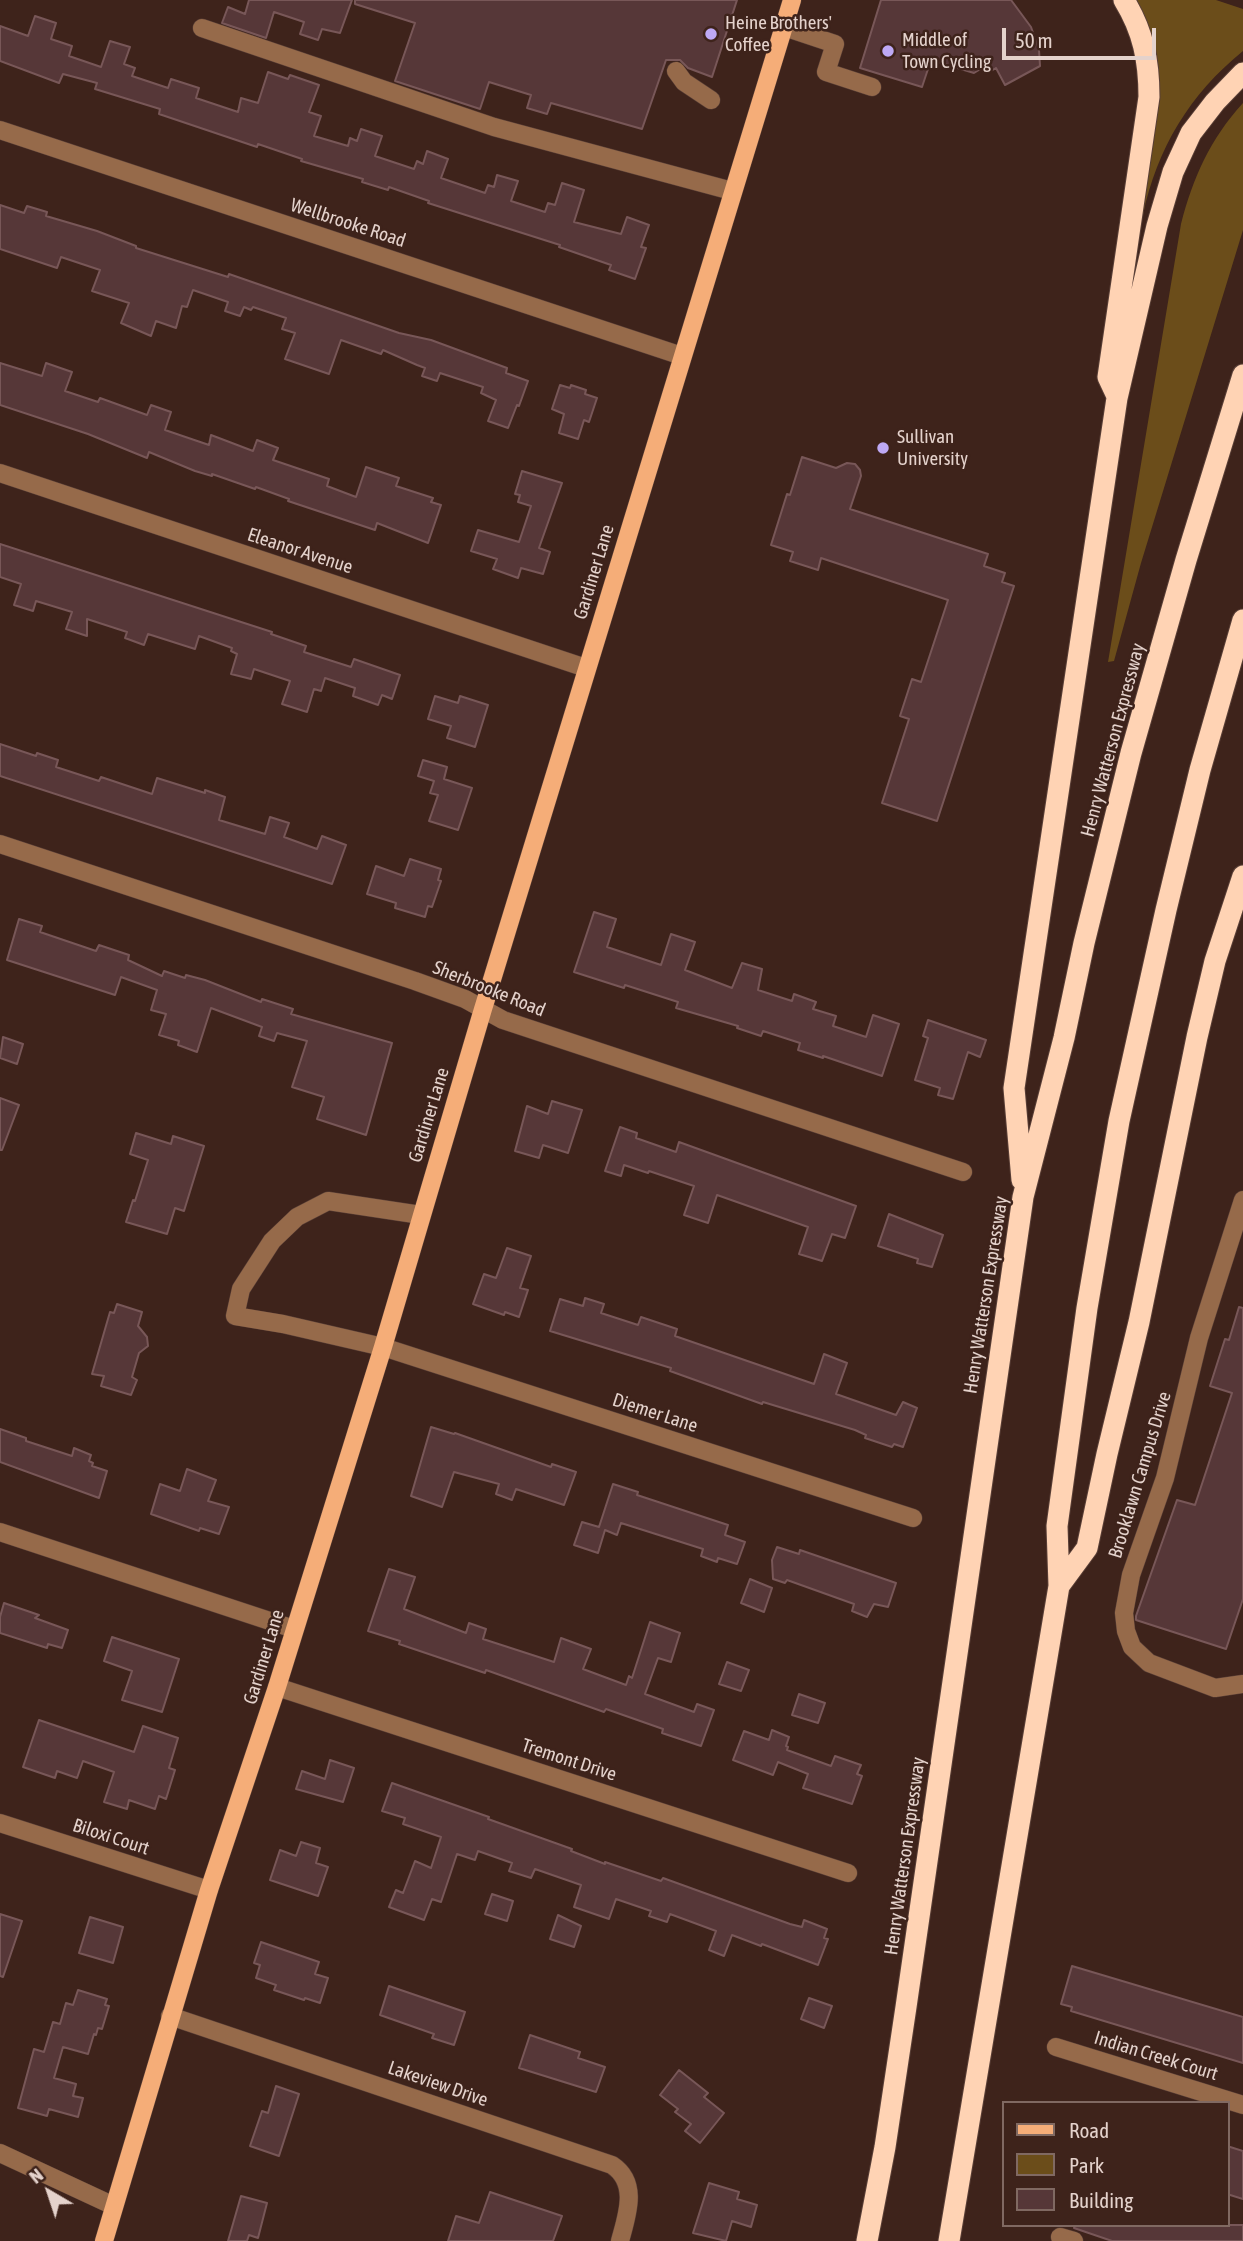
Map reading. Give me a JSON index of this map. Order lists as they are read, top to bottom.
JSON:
{
  "streets": {
    "highway": ["Henry Watterson Expressway"],
    "main road": ["Gardiner Lane"],
    "street": [
      "Wellbrooke Road",
      "Eleanor Avenue",
      "Sherbrooke Road",
      "Diemer Lane",
      "Brooklawn Campus Drive",
      "Tremont Drive",
      "Biloxi Court",
      "Indian Creek Court",
      "Lakeview Drive"
    ]
  },
  "crossings": [
    ["Wellbrooke Road", "Gardiner Lane"],
    ["Eleanor Avenue", "Gardiner Lane"],
    ["Gardiner Lane", "Sherbrooke Road"],
    ["Gardiner Lane", "Diemer Lane"],
    ["Gardiner Lane", "Tremont Drive"],
    ["Gardiner Lane", "Biloxi Court"],
    ["Gardiner Lane", "Lakeview Drive"]
  ],
  "places": ["Heine Brothers' Coffee", "Middle of Town Cycling", "Sullivan University"],
  "legend": ["Road", "Park", "Building"],
  "scale_bar": "50 m",
  "north": "top left"
}
